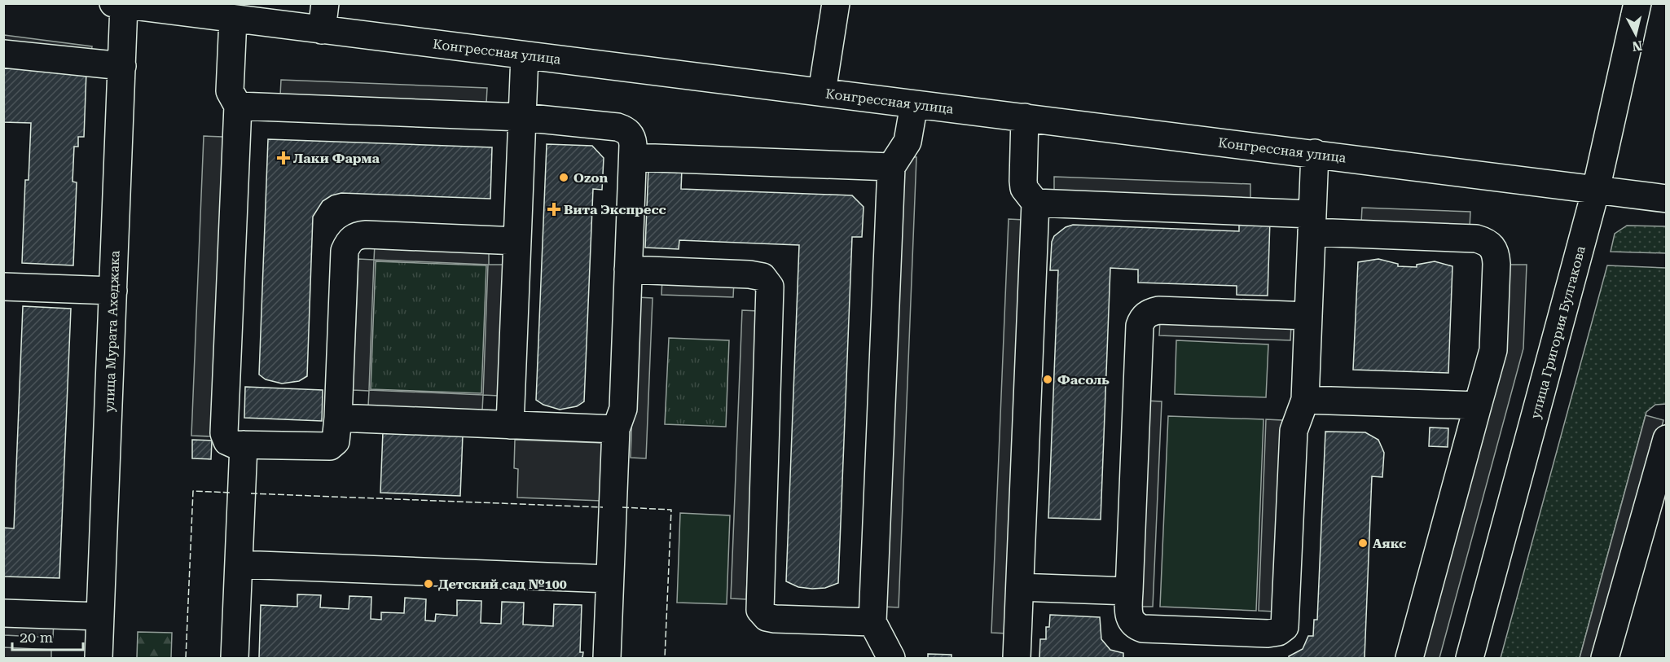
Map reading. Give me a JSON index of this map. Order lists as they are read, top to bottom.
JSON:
{
  "streets": {
    "street": ["Конгрессная улица", "улица Мурата Ахеджака", "улица Григория Булгакова"]
  },
  "crossings": [
    ["Конгрессная улица", "улица Мурата Ахеджака"],
    ["Конгрессная улица", "улица Григория Булгакова"]
  ],
  "places": {
    "health": ["Лаки Фарма", "Вита Экспресс"],
    "other": [
      "Ozon",
      "Фасоль",
      "Аякс",
      "Детский сад №100"
    ]
  },
  "scale_bar": "20 m",
  "north": "bottom"
}
